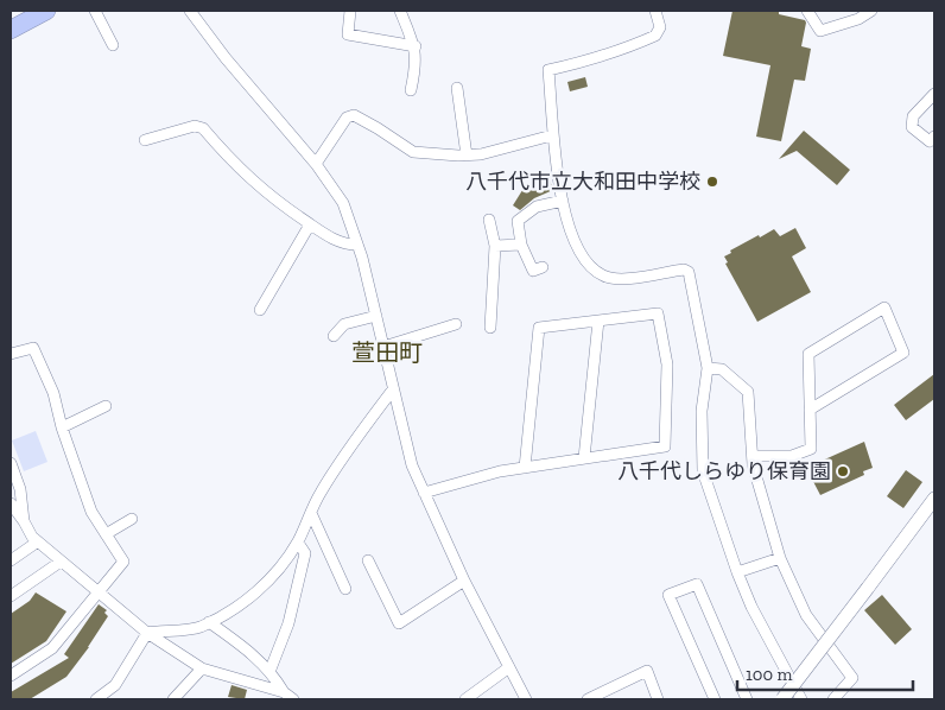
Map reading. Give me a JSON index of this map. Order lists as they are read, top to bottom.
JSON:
{
  "districts": ["萱田町"],
  "places": ["八千代市立大和田中学校", "八千代しらゆり保育園"],
  "scale_bar": "100 m"
}
